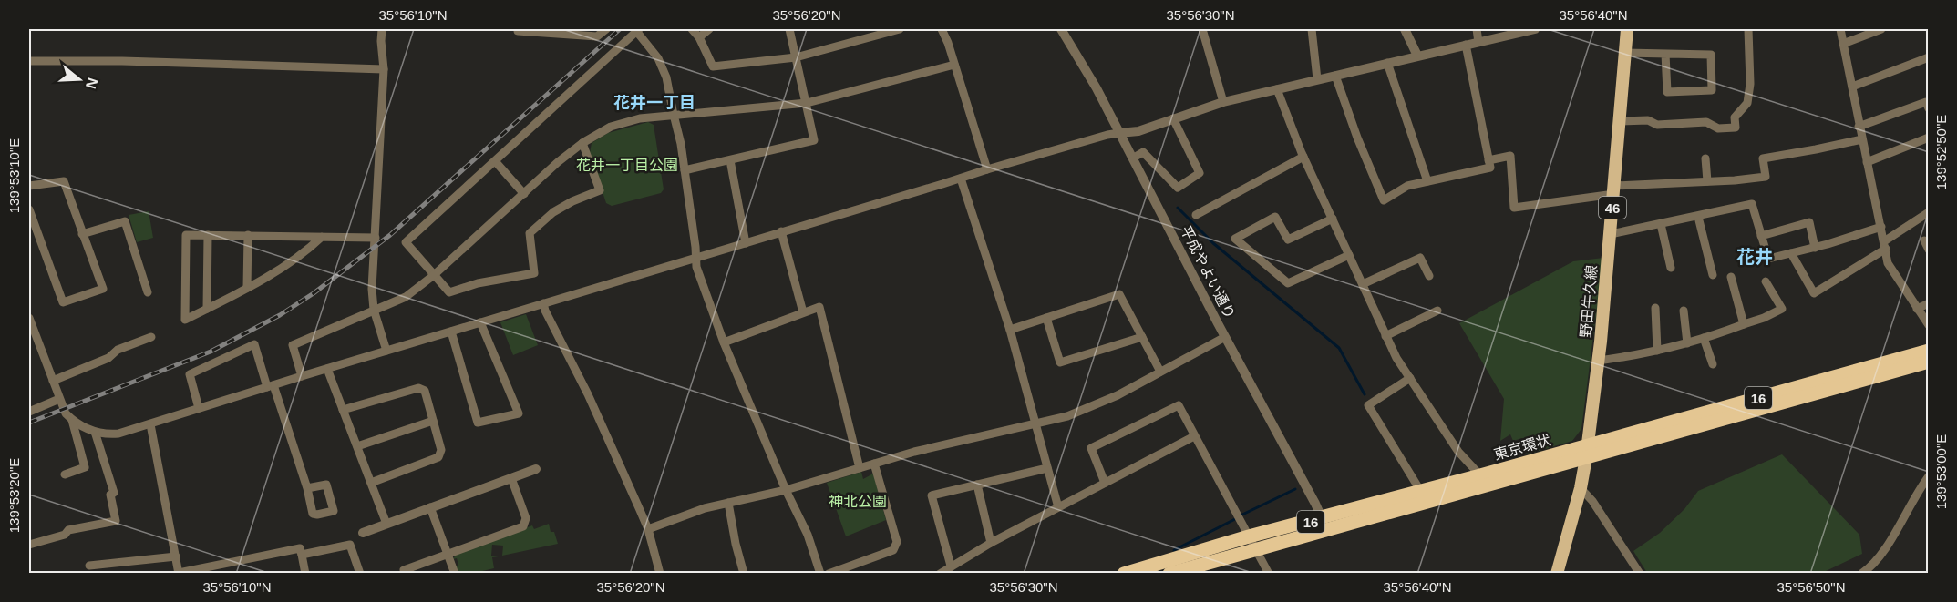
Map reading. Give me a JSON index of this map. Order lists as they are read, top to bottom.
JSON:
{
  "streets": {
    "highway": ["16", "東京環状"],
    "main road": ["46", "野田牛久線"],
    "street": ["平成やよい通り"]
  },
  "crossings": [
    ["平成やよい通り", "東京環状"],
    ["野田牛久線", "東京環状"]
  ],
  "districts": ["花井一丁目", "花井"],
  "parks": ["花井一丁目公園", "神北公園"],
  "north": "right",
  "coordinates": [
    "35°56'10\"N",
    "35°56'20\"N",
    "35°56'30\"N",
    "35°56'40\"N",
    "139°52'50\"E",
    "139°53'10\"E",
    "139°53'00\"E",
    "139°53'20\"E",
    "35°56'50\"N"
  ]
}
